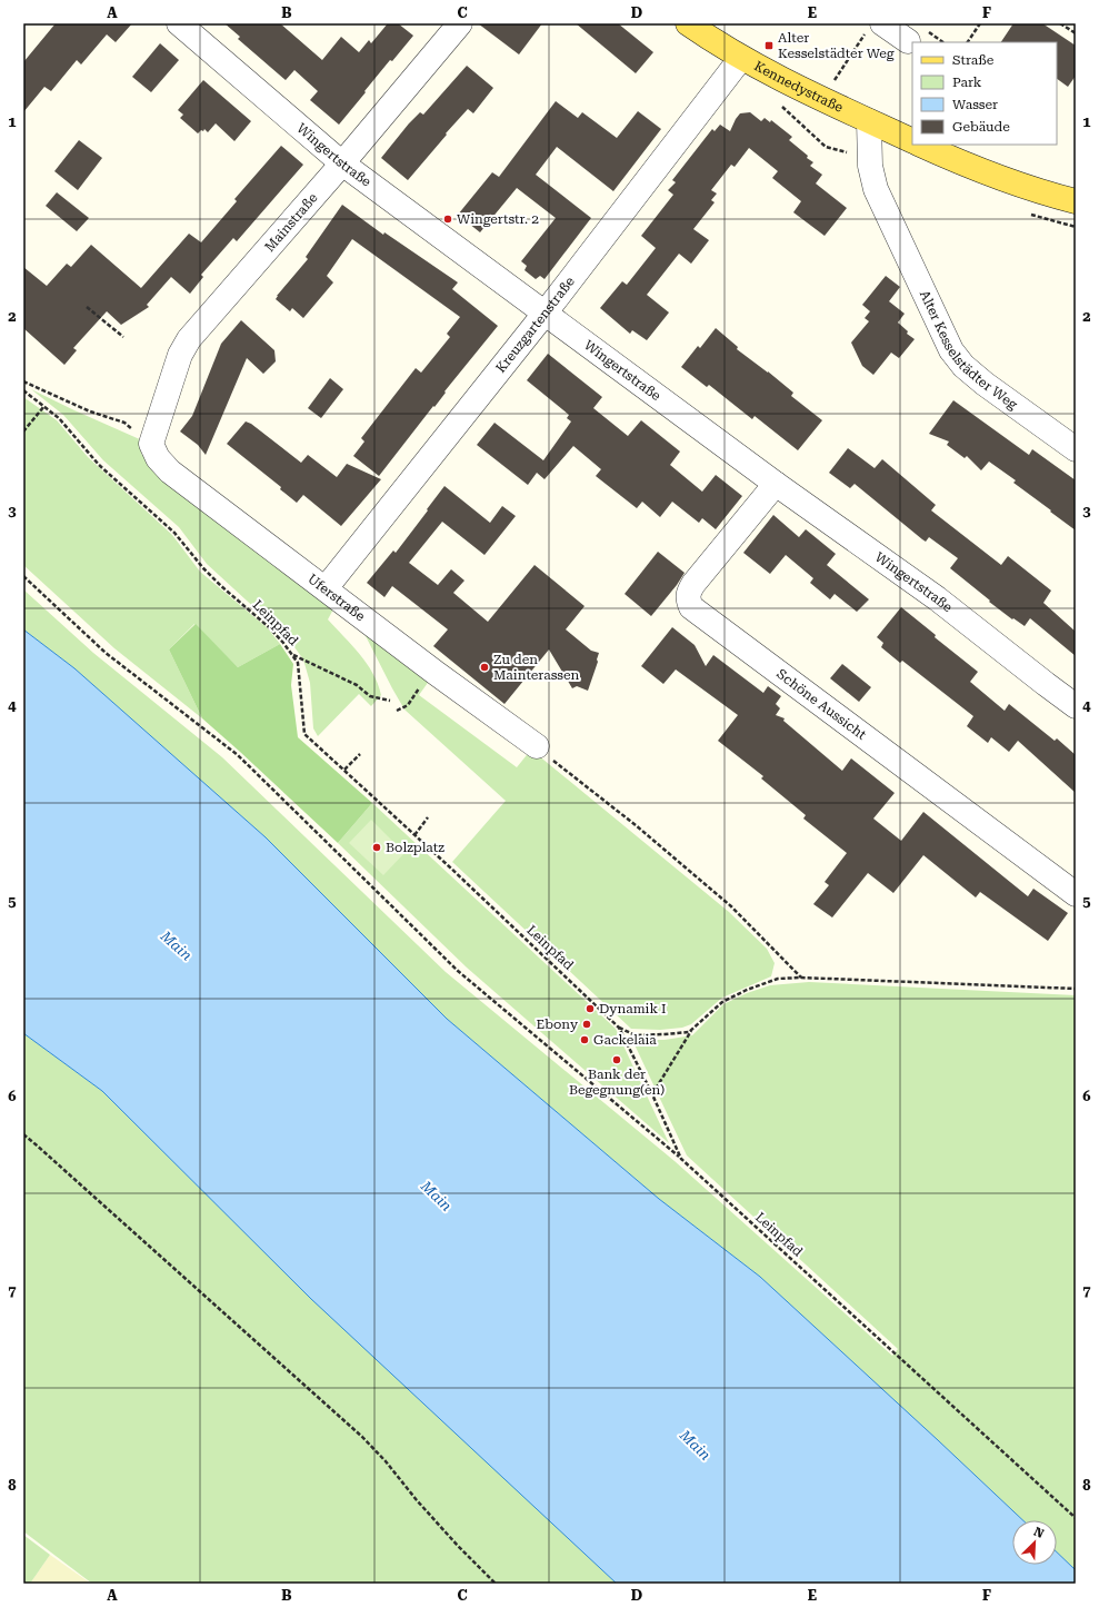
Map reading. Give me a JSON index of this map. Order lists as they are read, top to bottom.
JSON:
{
  "streets": {
    "main road": ["Kennedystraße"],
    "street": [
      "Wingertstraße",
      "Mainstraße",
      "Kreuzgartenstraße",
      "Alter Kesselstädter Weg",
      "Uferstraße",
      "Schöne Aussicht"
    ],
    "path": ["Leinpfad"]
  },
  "crossings": [
    ["Kennedystraße", "Kreuzgartenstraße"],
    ["Kennedystraße", "Alter Kesselstädter Weg"],
    ["Wingertstraße", "Mainstraße"],
    ["Wingertstraße", "Kreuzgartenstraße"],
    ["Wingertstraße", "Schöne Aussicht"],
    ["Mainstraße", "Uferstraße"],
    ["Kreuzgartenstraße", "Uferstraße"]
  ],
  "water": ["Main"],
  "places": {
    "transit": ["Alter Kesselstädter Weg"],
    "other": [
      "Wingertstr. 2",
      "Zu den Mainterassen",
      "Bolzplatz",
      "Dynamik I",
      "Ebony",
      "Gackelaia",
      "Bank der Begegnung(en)"
    ]
  },
  "legend": [
    "Straße",
    "Park",
    "Wasser",
    "Gebäude"
  ],
  "north": "top right",
  "grid": {
    "columns": [
      "A",
      "B",
      "C",
      "D",
      "E",
      "F"
    ],
    "rows": [
      "1",
      "2",
      "3",
      "4",
      "5",
      "6",
      "7",
      "8"
    ]
  }
}
